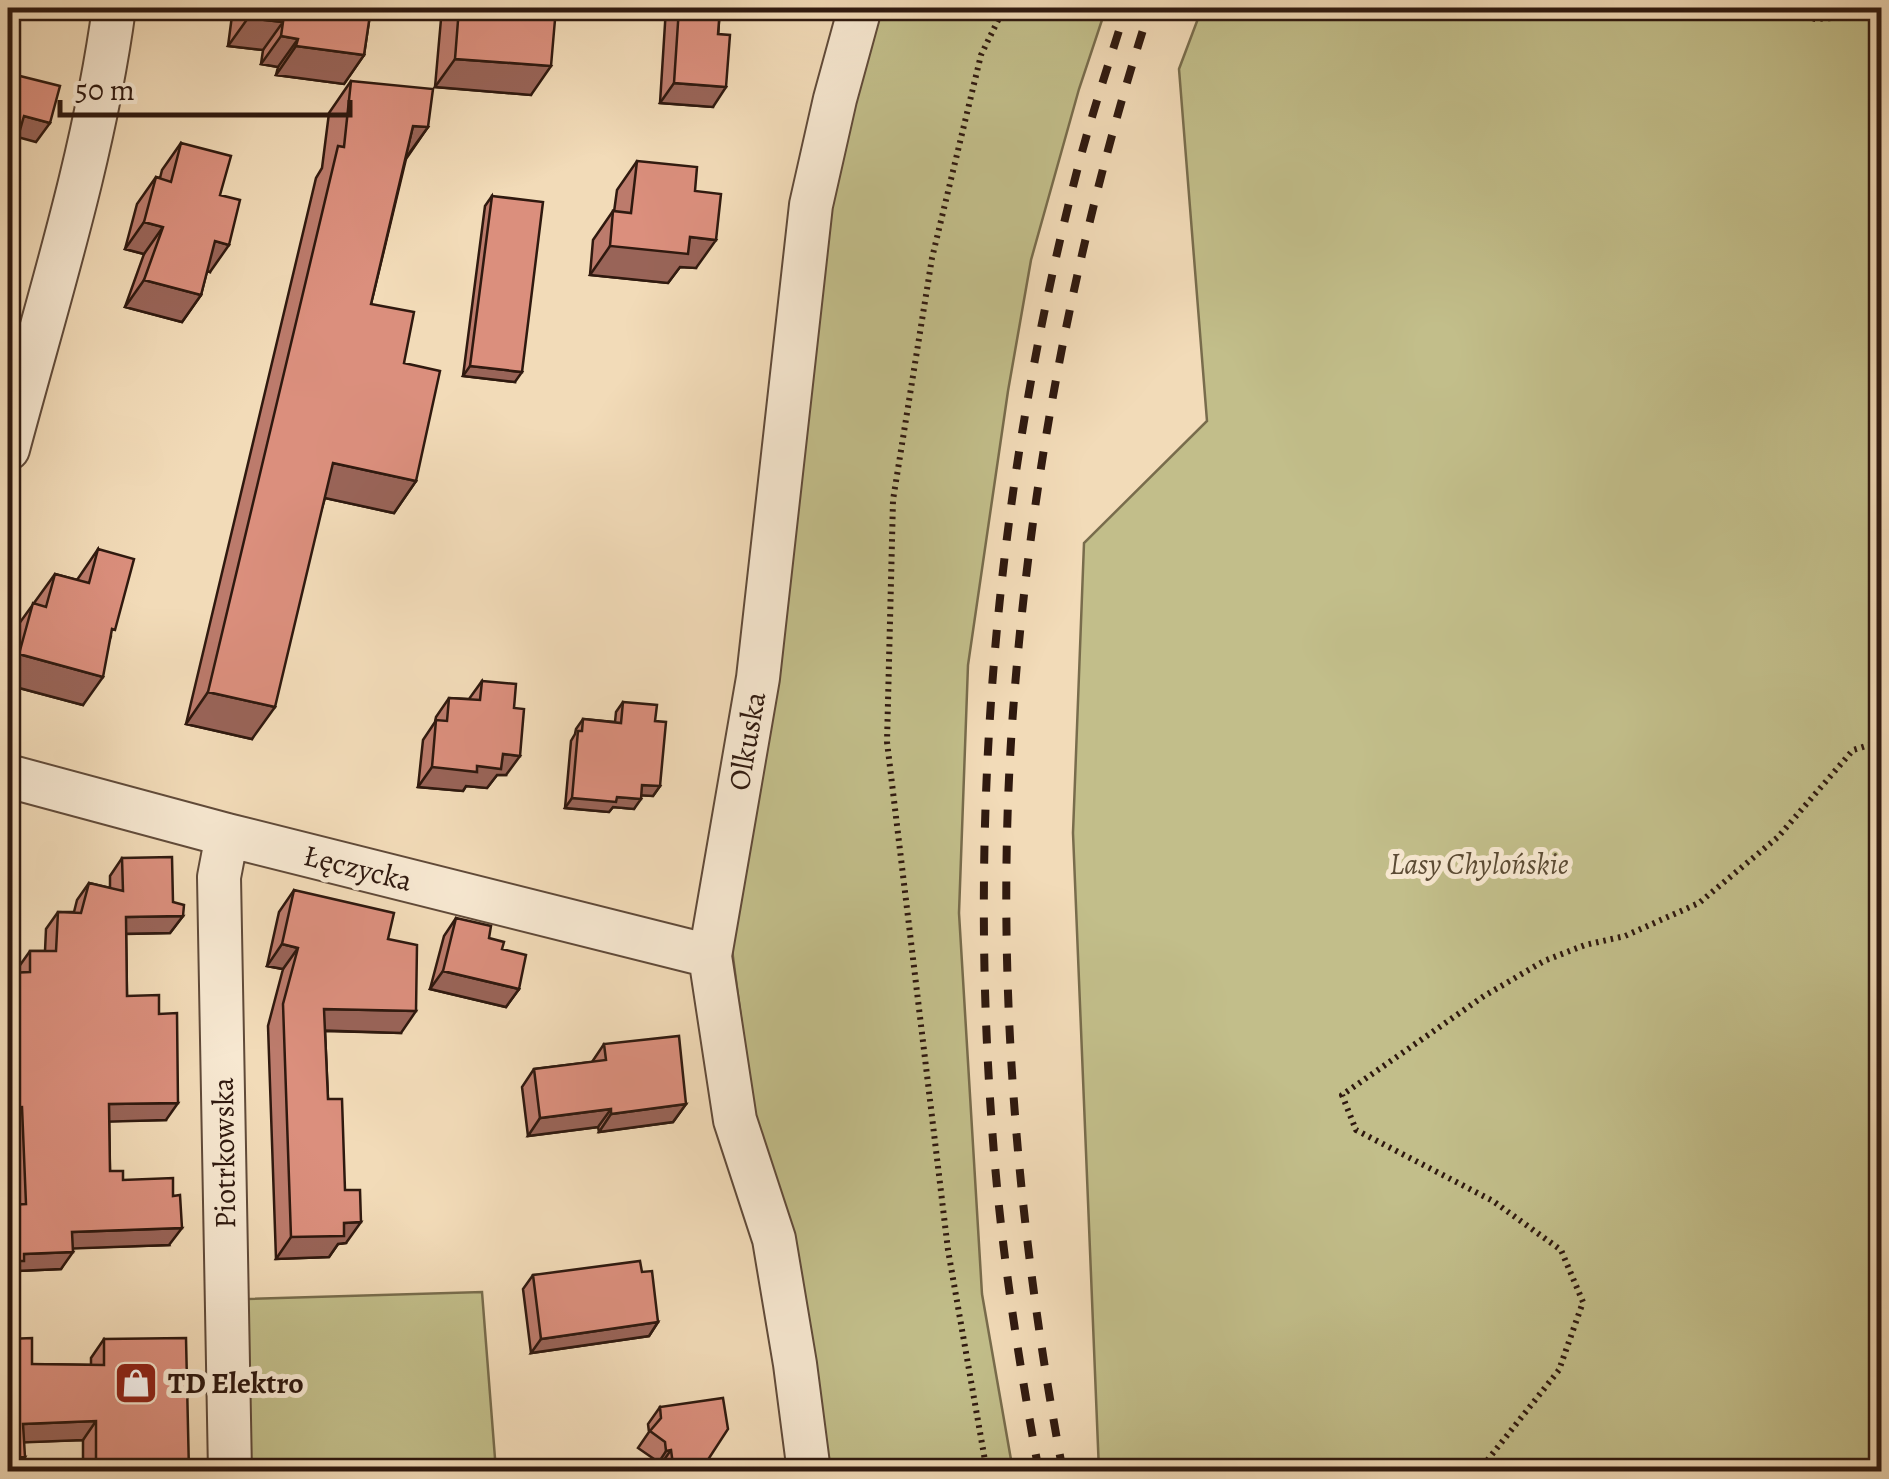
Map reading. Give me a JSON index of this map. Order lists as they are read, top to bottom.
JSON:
{
  "streets": {
    "street": ["Olkuska", "Łęczycka", "Piotrkowska"]
  },
  "crossings": [
    ["Olkuska", "Łęczycka"],
    ["Łęczycka", "Piotrkowska"]
  ],
  "parks": ["Lasy Chylońskie"],
  "places": {
    "shop": ["TD Elektro"]
  },
  "scale_bar": "50 m"
}
